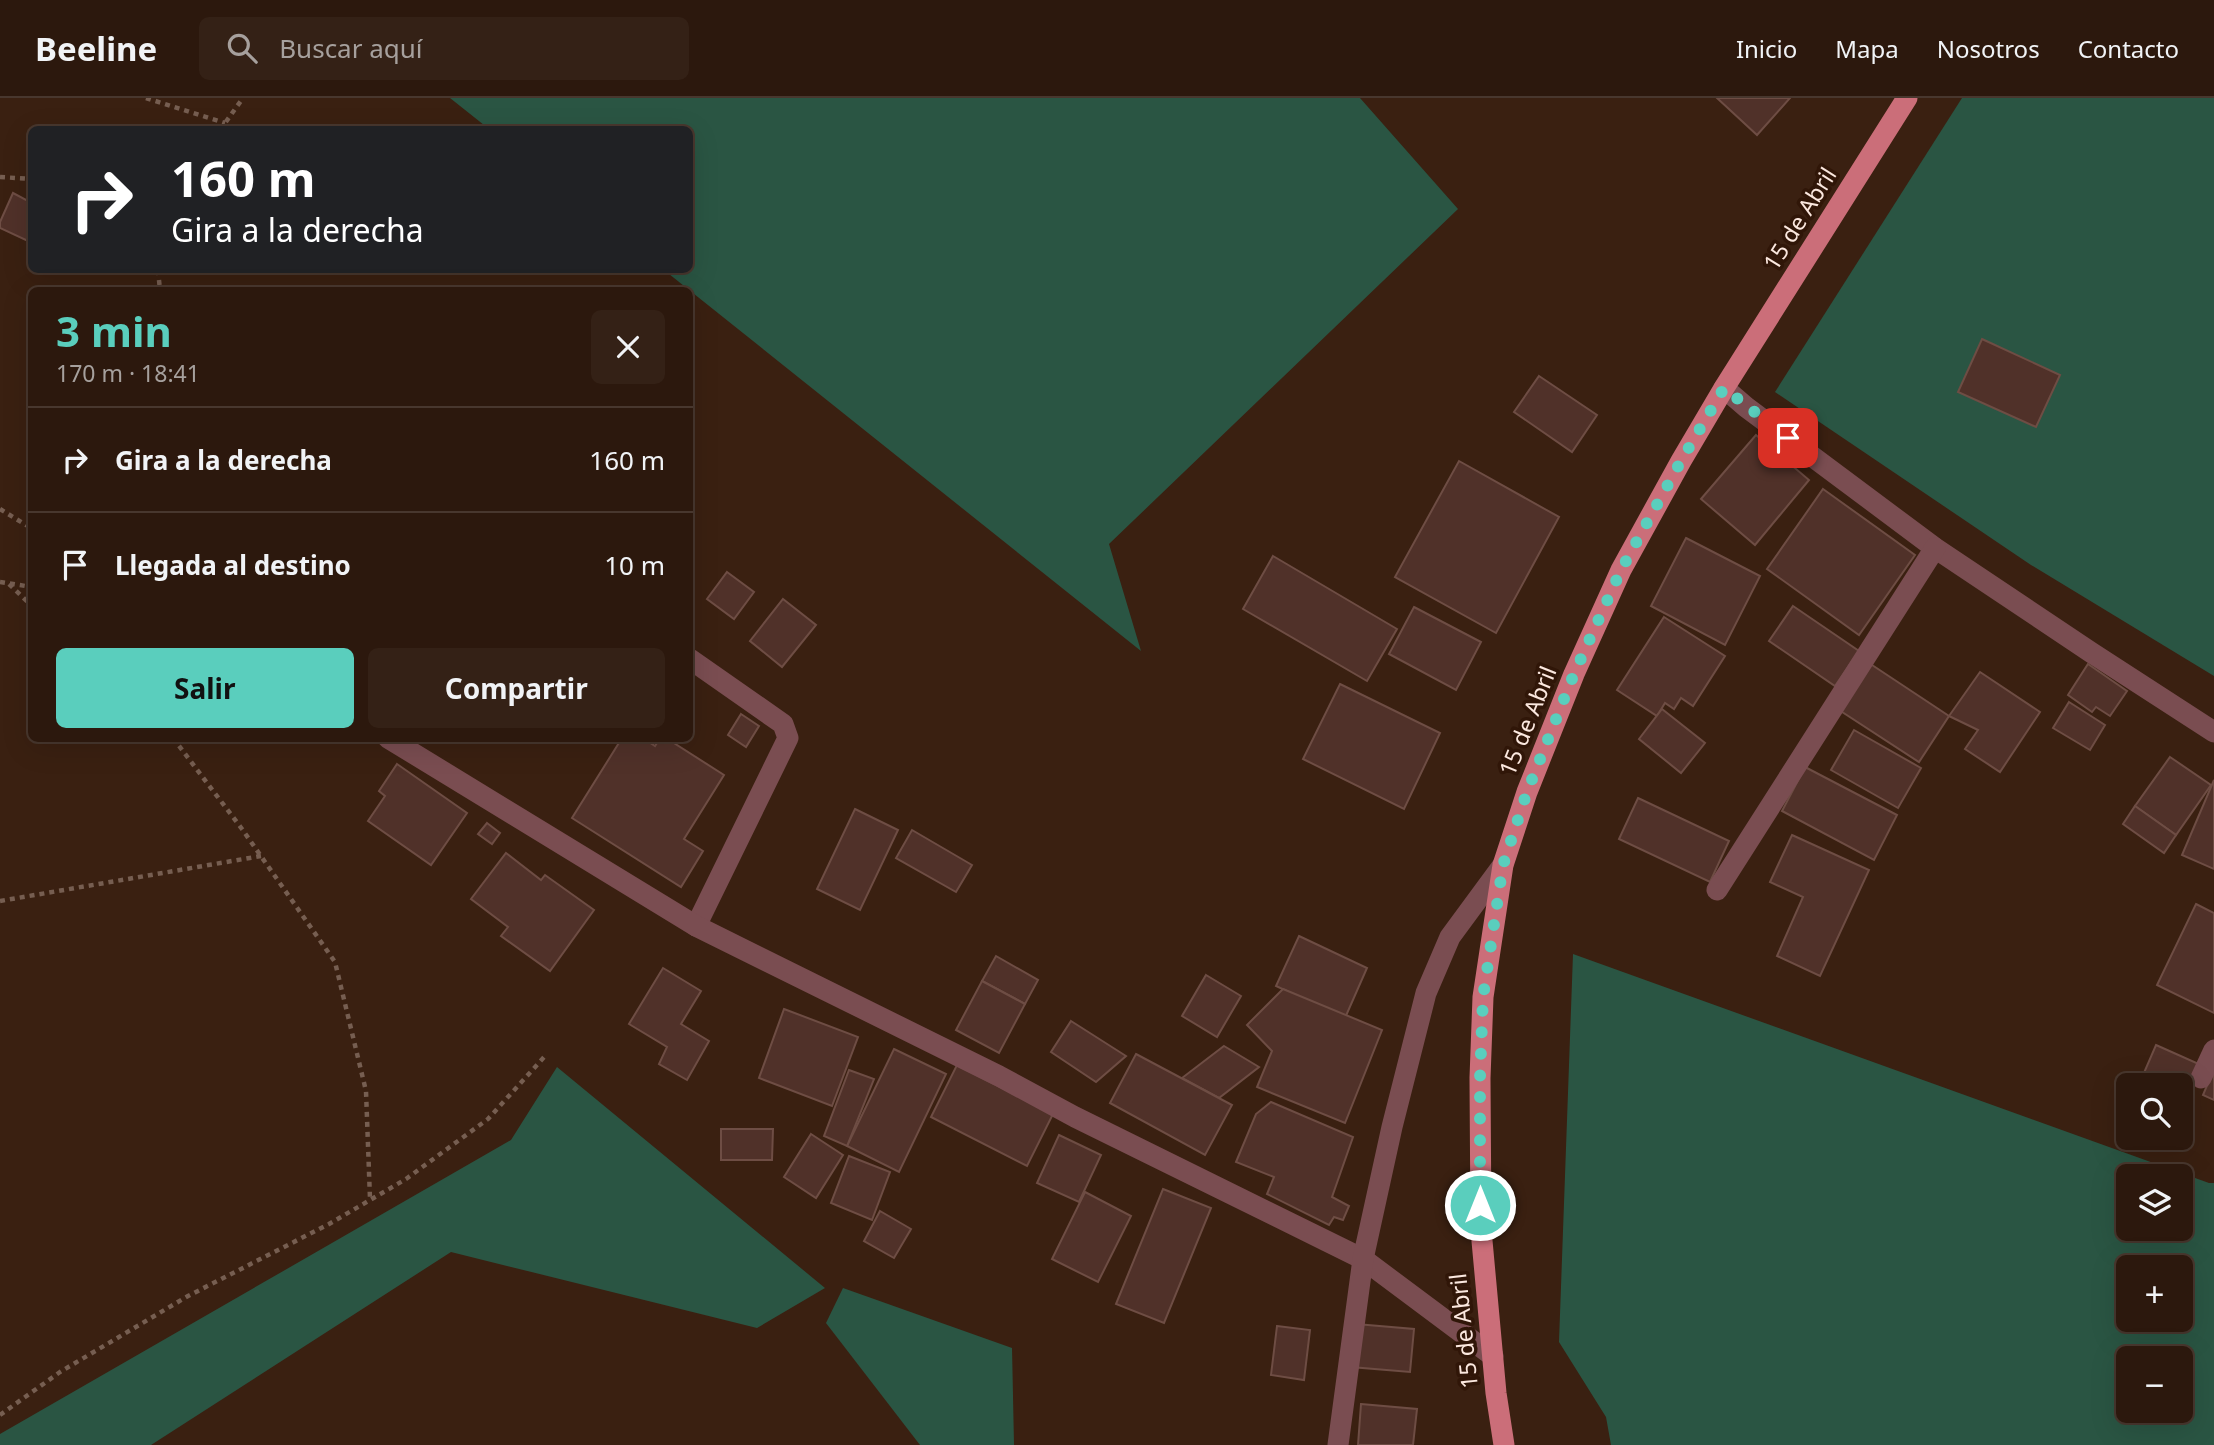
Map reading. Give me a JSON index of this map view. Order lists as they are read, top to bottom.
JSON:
{
  "streets": {
    "main road": ["15 de Abril"]
  },
  "page": {
    "header": "Beeline",
    "search": "Buscar aquí",
    "nav": [
      "Inicio",
      "Mapa",
      "Nosotros",
      "Contacto"
    ],
    "turn": ["160 m", "Gira a la derecha"],
    "heading": ["3 min", "170 m · 18:41"],
    "list": [
      {
        "name": "Gira a la derecha",
        "value": "160 m"
      },
      {
        "name": "Llegada al destino",
        "value": "10 m"
      }
    ],
    "buttons": ["Salir", "Compartir"],
    "map_buttons": ["+", "−"]
  }
}
